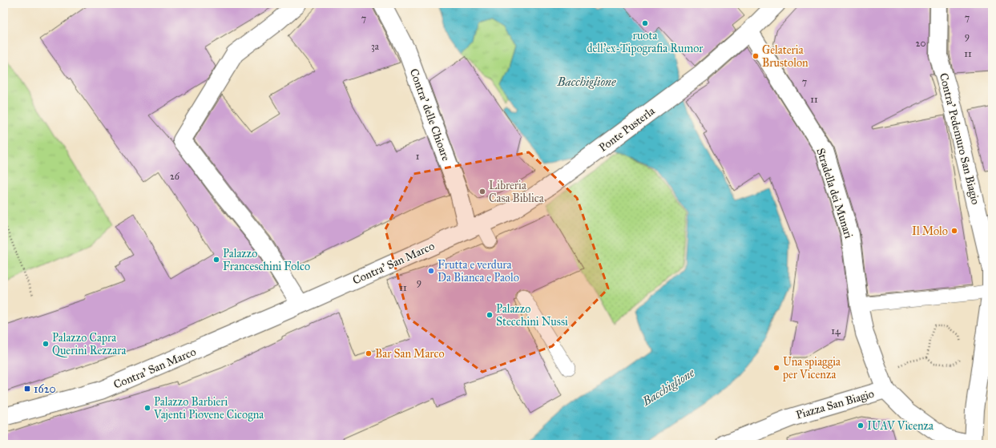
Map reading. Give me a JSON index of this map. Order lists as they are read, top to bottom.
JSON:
{
  "streets": {
    "street": [
      "Contra' delle Chioare",
      "Ponte Pusterla",
      "Contra' Pedemuro San Biagio",
      "Stradella dei Munari",
      "Contra' San Marco",
      "Piazza San Biagio"
    ]
  },
  "crossings": [
    ["Contra' delle Chioare", "Ponte Pusterla"],
    ["Contra' delle Chioare", "Contra' San Marco"],
    ["Ponte Pusterla", "Stradella dei Munari"],
    ["Ponte Pusterla", "Contra' San Marco"],
    ["Stradella dei Munari", "Piazza San Biagio"]
  ],
  "water": ["Bacchiglione"],
  "places": {
    "other": [
      "ruota dell'ex-Tipografia Rumor",
      "Gelateria Brustolon",
      "Libreria Casa Biblica",
      "Il Molo",
      "Palazzo Franceschini Folco",
      "Frutta e verdura Da Bianca e Paolo",
      "Palazzo Stecchini Nussi",
      "Palazzo Capra Querini Rezzara",
      "Bar San Marco",
      "Una spiaggia per Vicenza",
      "Palazzo Barbieri Vajenti Piovene Cicogna",
      "IUAV Vicenza"
    ],
    "transit": ["1620"]
  },
  "house_numbers": [
    "7",
    "7",
    "9",
    "20",
    "3a",
    "11",
    "7",
    "11",
    "1",
    "26",
    "9",
    "11",
    "14"
  ]
}
